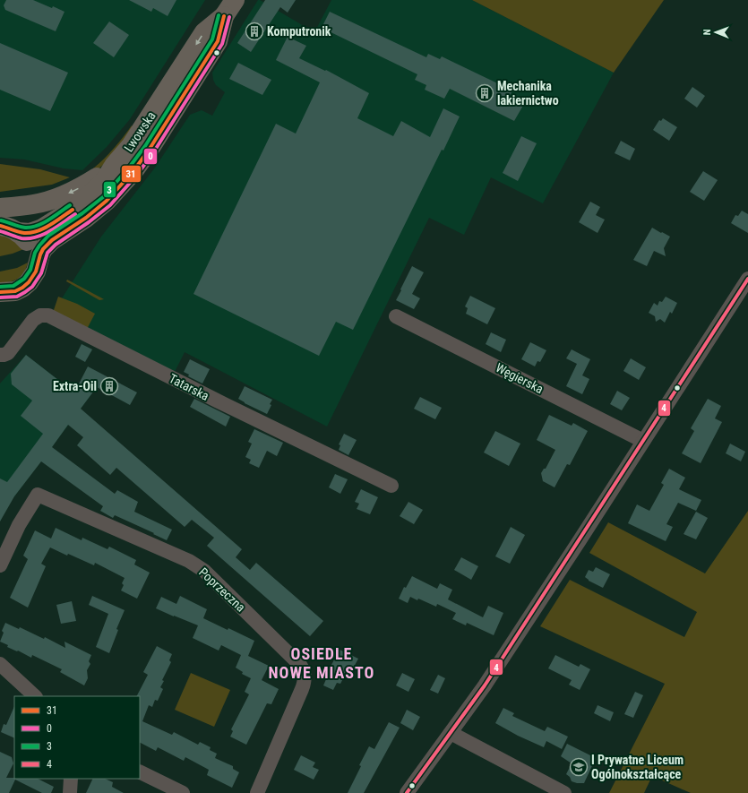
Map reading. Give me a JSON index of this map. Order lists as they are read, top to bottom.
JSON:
{
  "streets": {
    "highway": ["Lwowska"],
    "street": ["Węgierska", "Tatarska", "Poprzeczna"]
  },
  "districts": ["OSIEDLE NOWE MIASTO"],
  "places": {
    "building": ["Komputronik", "Mechanika lakiernictwo", "Extra-Oil"],
    "school or university": ["I Prywatne Liceum Ogólnokształcące"]
  },
  "lines": [
    "transit line 3",
    "transit line 31",
    "transit line 0",
    "transit line 4"
  ],
  "legend": [
    "31",
    "0",
    "3",
    "4"
  ],
  "north": "left"
}
